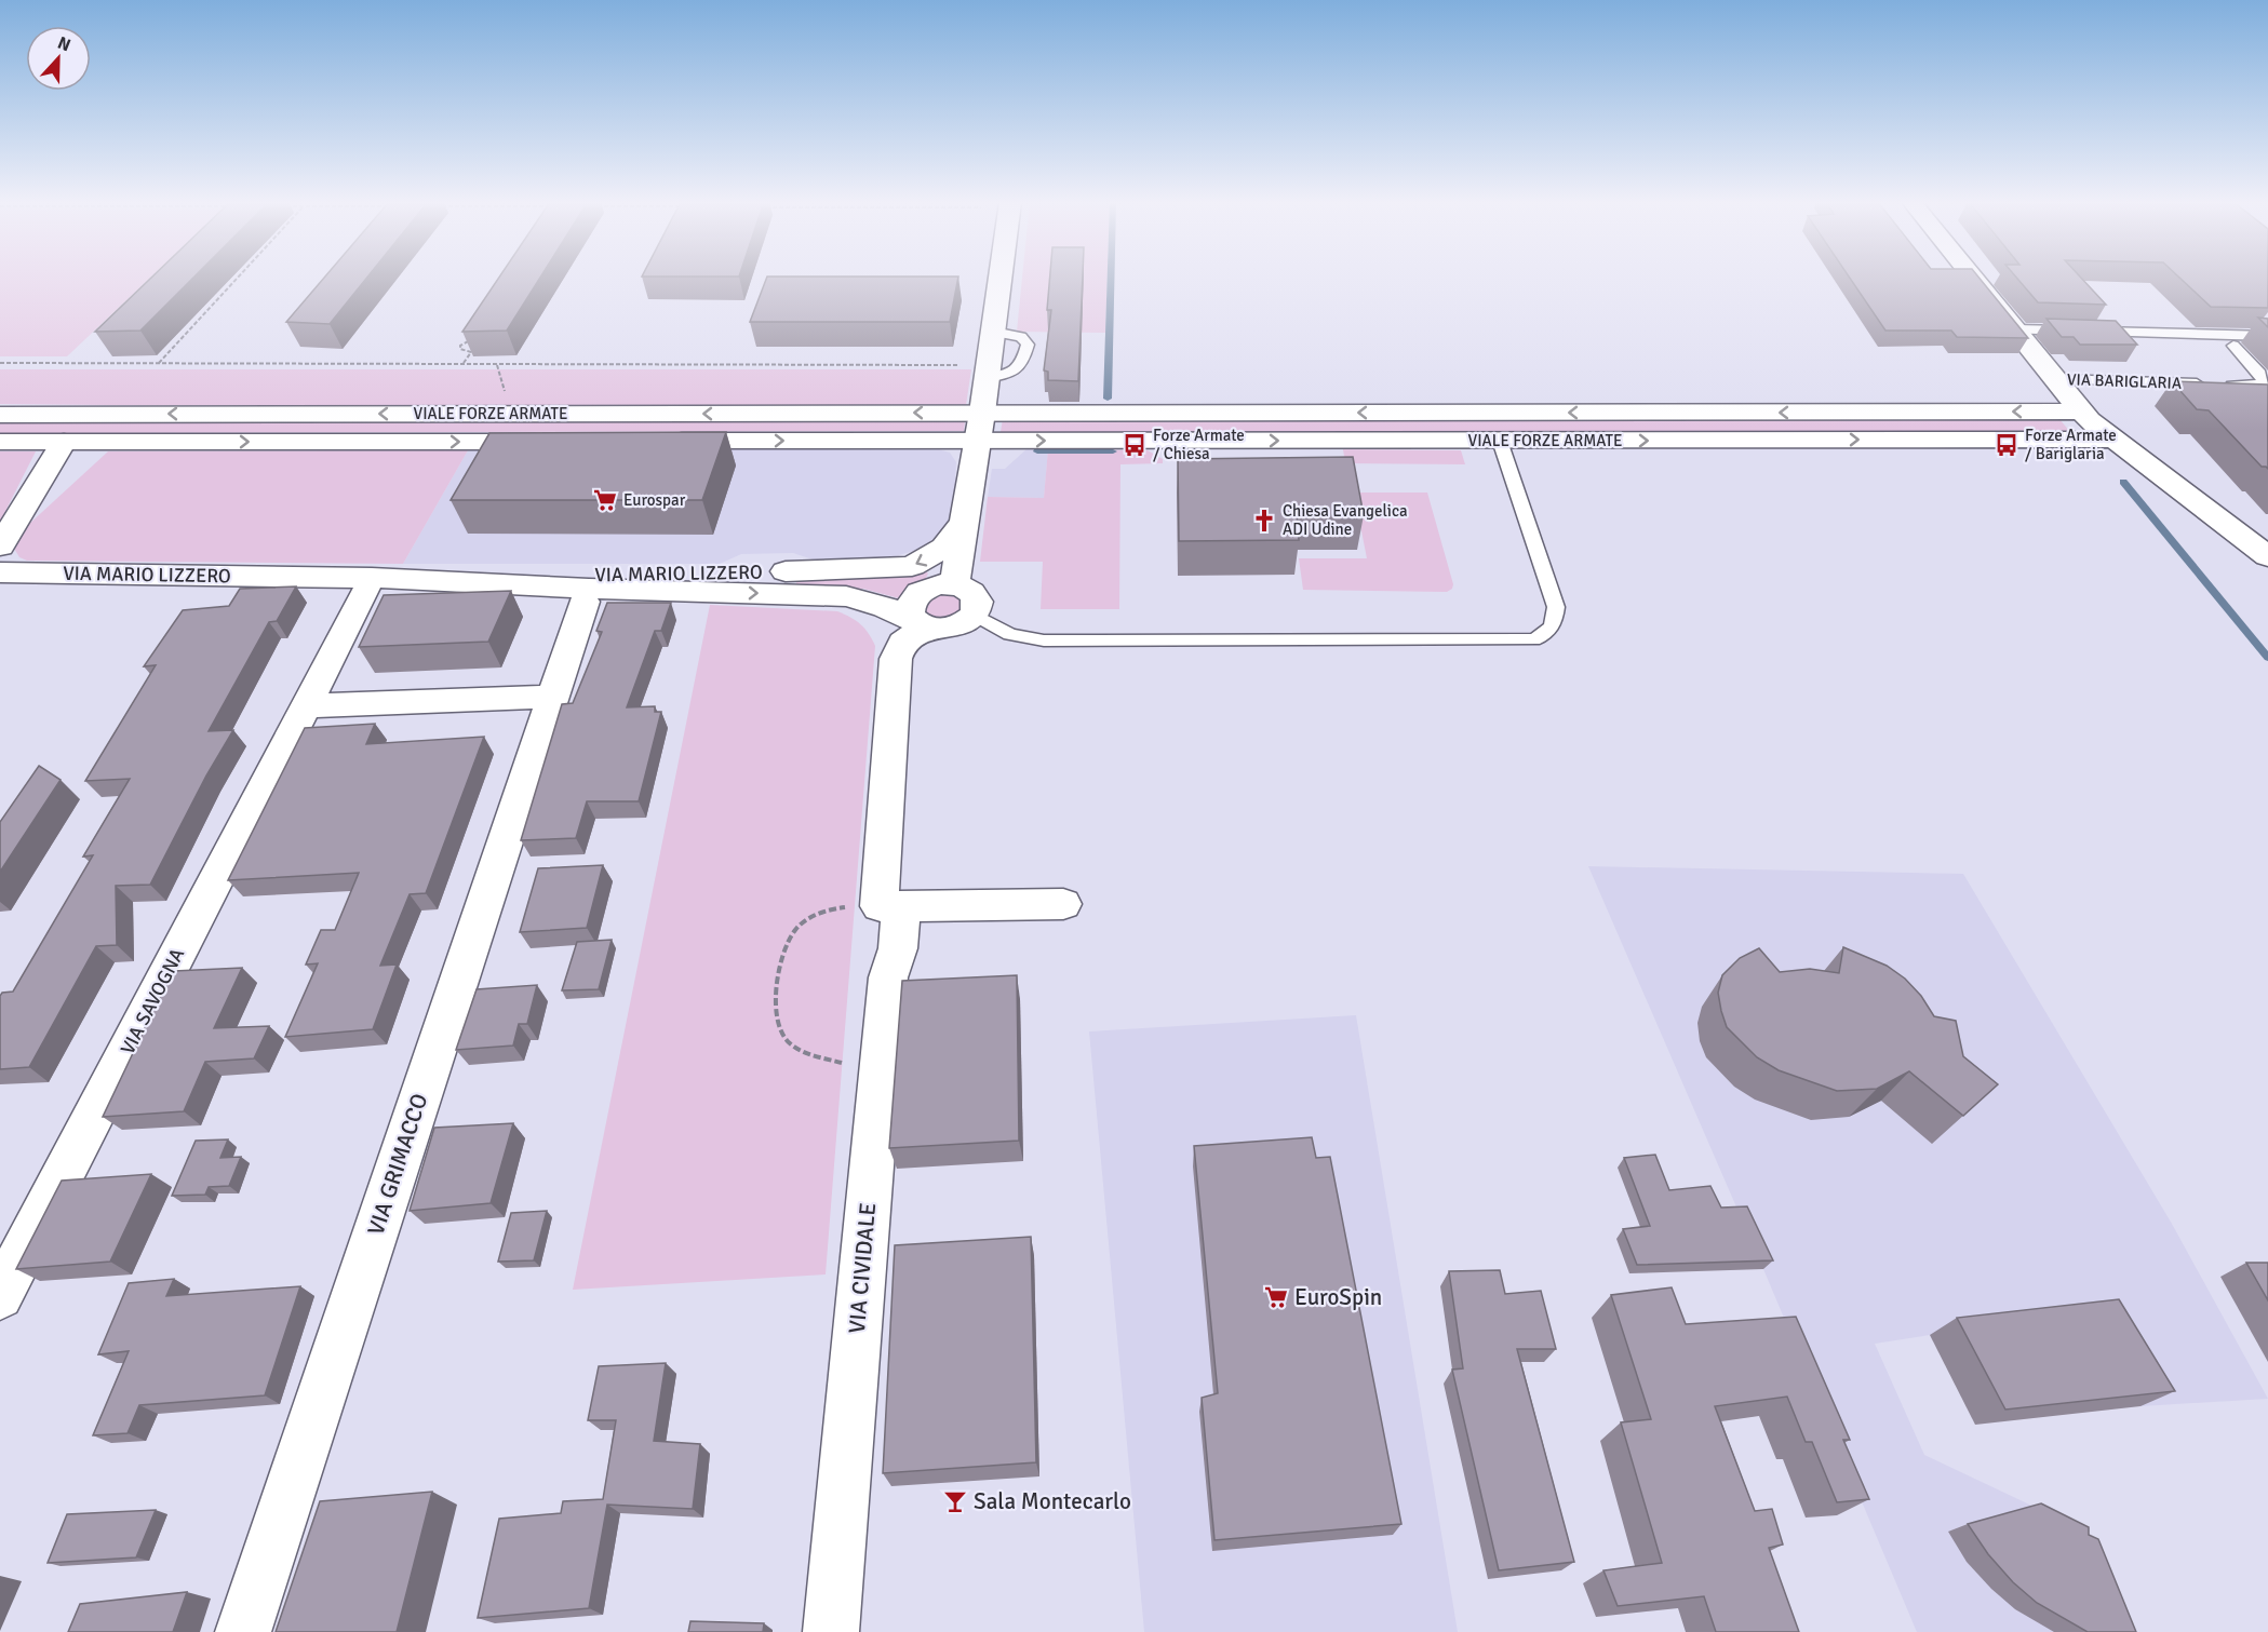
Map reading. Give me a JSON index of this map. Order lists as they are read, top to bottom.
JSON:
{
  "streets": {
    "street": [
      "VIA BARIGLARIA",
      "VIALE FORZE ARMATE",
      "VIA MARIO LIZZERO",
      "VIA SAVOGNA",
      "VIA GRIMACCO",
      "VIA CIVIDALE"
    ]
  },
  "crossings": [
    ["VIA BARIGLARIA", "VIALE FORZE ARMATE"],
    ["VIALE FORZE ARMATE", "VIA MARIO LIZZERO"],
    ["VIA MARIO LIZZERO", "VIA SAVOGNA"]
  ],
  "places": {
    "bus stop": ["Forze Armate / Chiesa", "Forze Armate / Bariglaria"],
    "supermarket": ["Eurospar", "EuroSpin"],
    "church": ["Chiesa Evangelica ADI Udine"],
    "bar": ["Sala Montecarlo"]
  },
  "north": "top"
}
